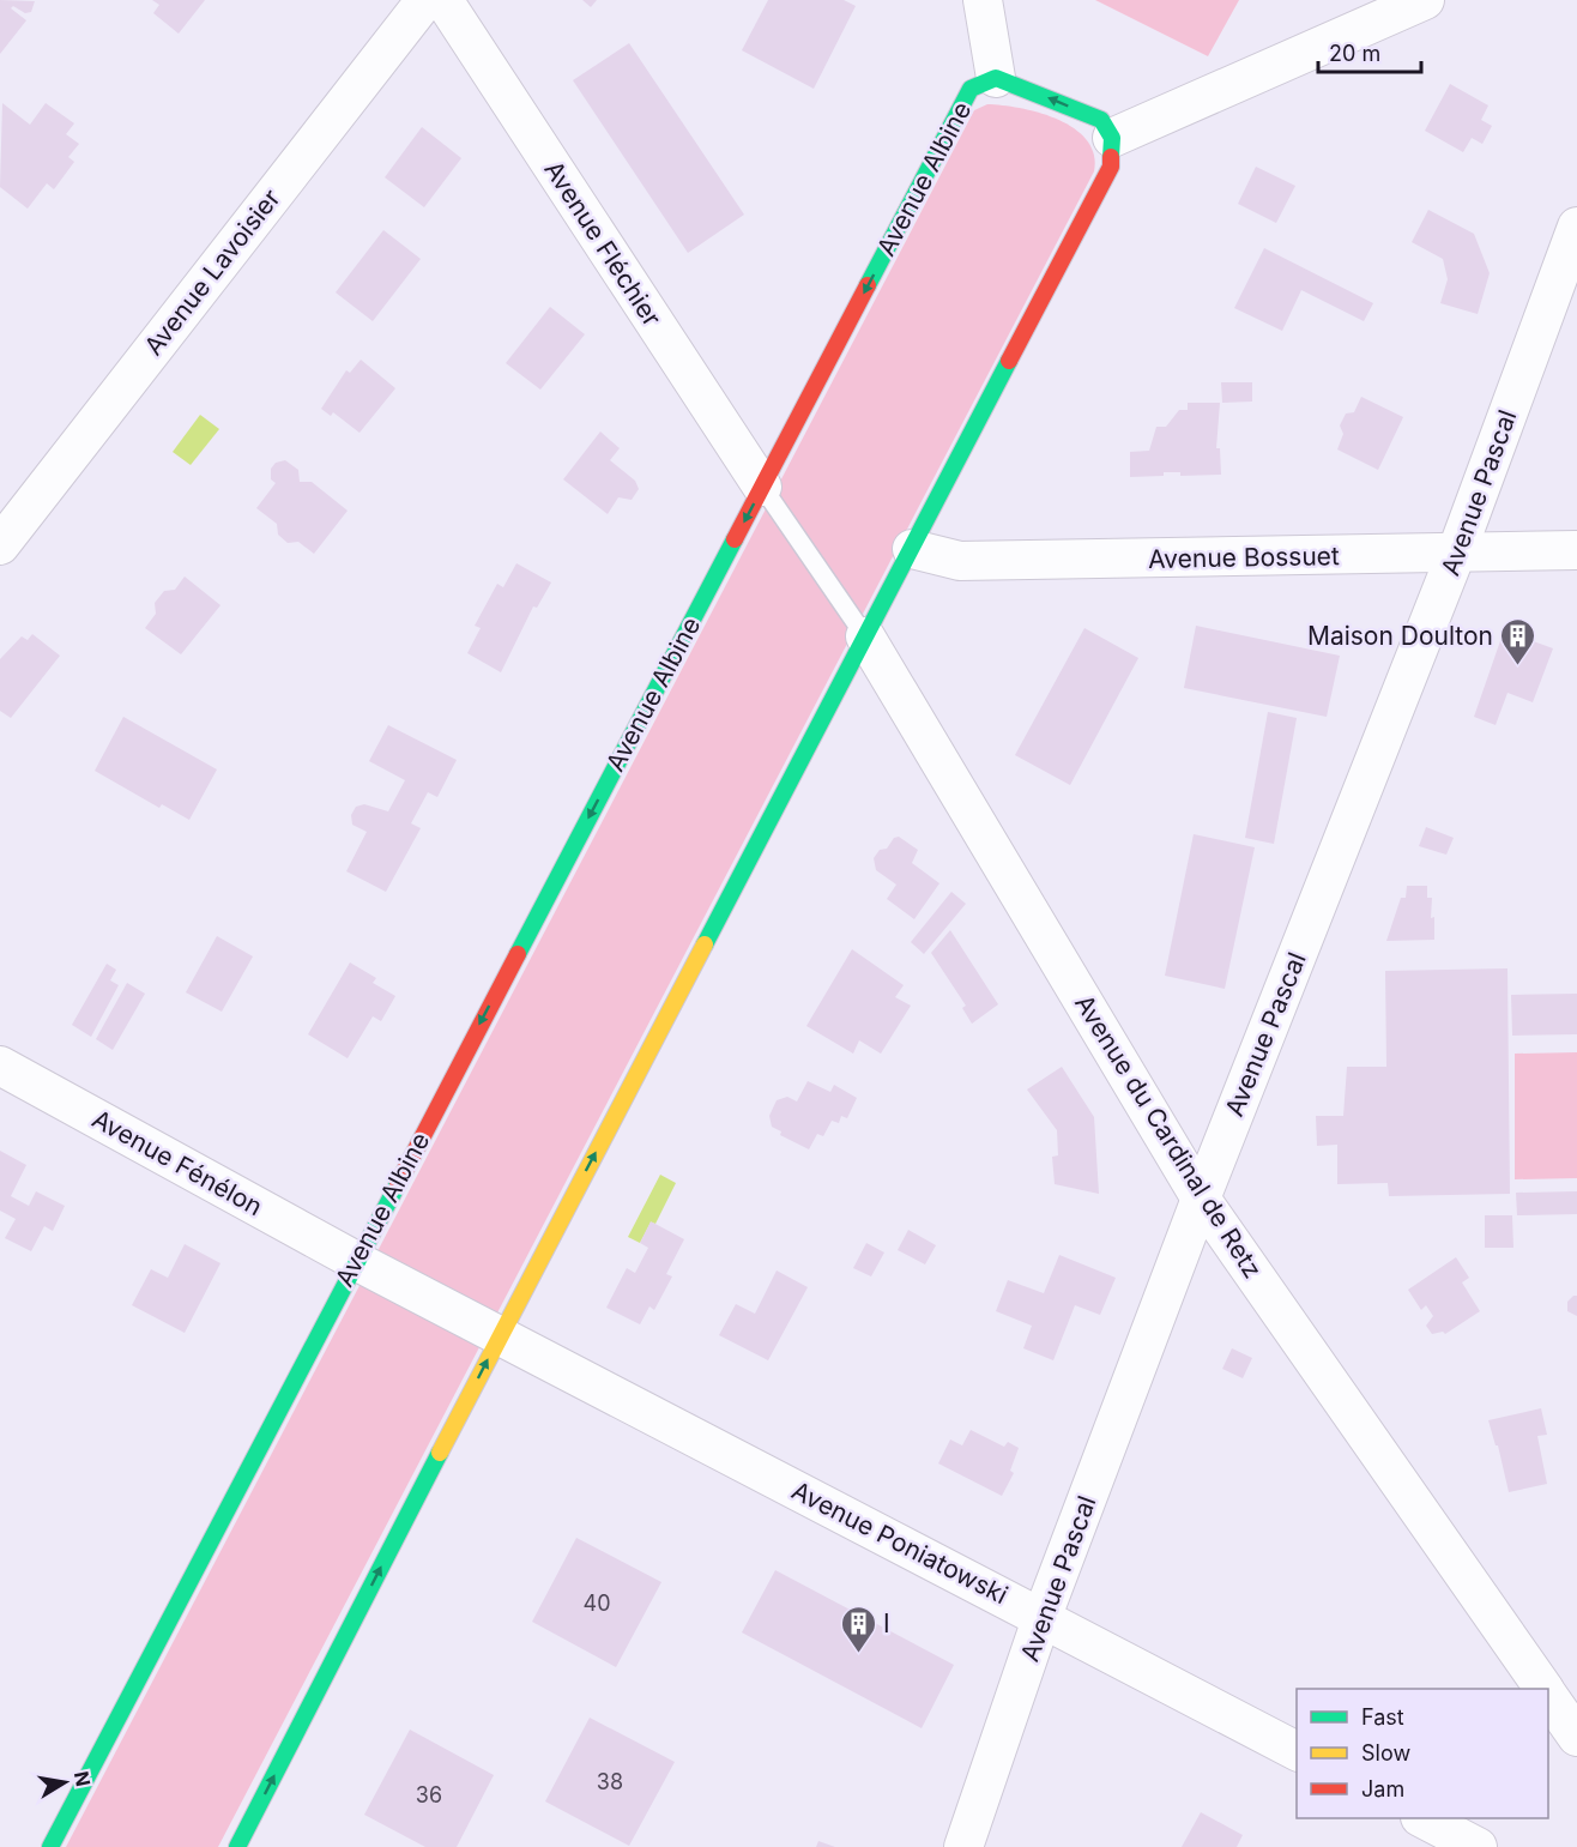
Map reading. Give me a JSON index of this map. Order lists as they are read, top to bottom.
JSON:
{
  "streets": {
    "street": [
      "Avenue Albine",
      "Avenue Fléchier",
      "Avenue Lavoisier",
      "Avenue Pascal",
      "Avenue Bossuet",
      "Avenue du Cardinal de Retz",
      "Avenue Fénélon",
      "Avenue Poniatowski"
    ]
  },
  "crossings": [
    ["Avenue Albine", "Avenue Fléchier"],
    ["Avenue Albine", "Avenue Fénélon"],
    ["Avenue Pascal", "Avenue Bossuet"],
    ["Avenue Pascal", "Avenue du Cardinal de Retz"],
    ["Avenue Pascal", "Avenue Poniatowski"],
    ["Avenue Fénélon", "Avenue Poniatowski"]
  ],
  "one_way": ["Avenue Albine"],
  "places": {
    "building": ["Maison Doulton", "I"]
  },
  "house_numbers": ["40", "38", "36"],
  "legend": ["Fast", "Slow", "Jam"],
  "scale_bar": "20 m",
  "north": "right"
}
